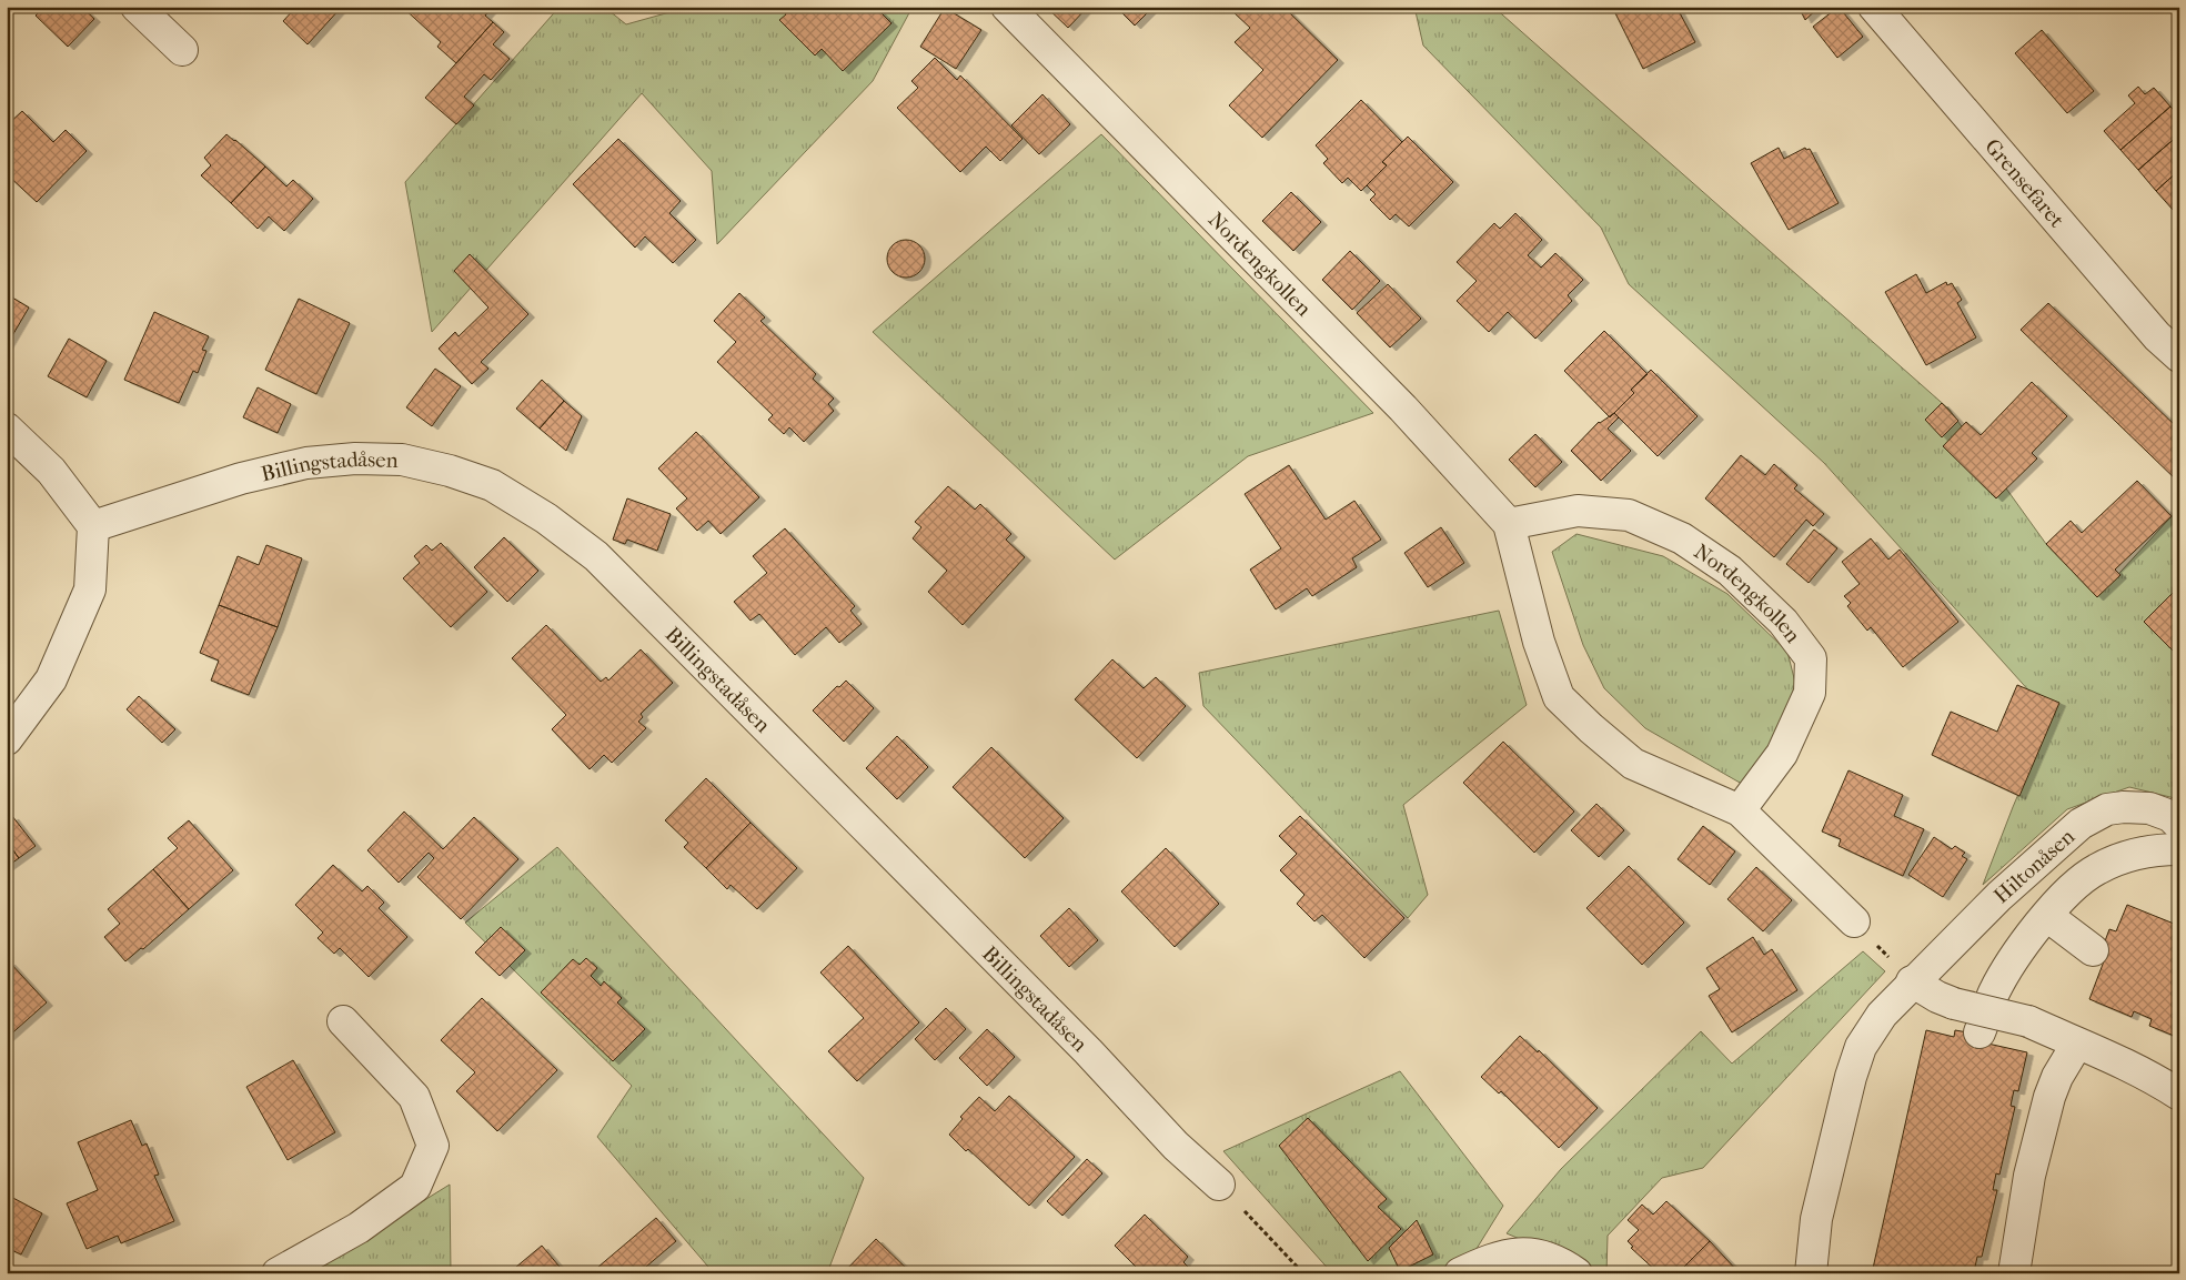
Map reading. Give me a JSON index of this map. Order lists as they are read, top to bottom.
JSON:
{
  "streets": {
    "street": [
      "Grensefaret",
      "Nordengkollen",
      "Billingstadåsen",
      "Hiltonåsen"
    ]
  }
}
